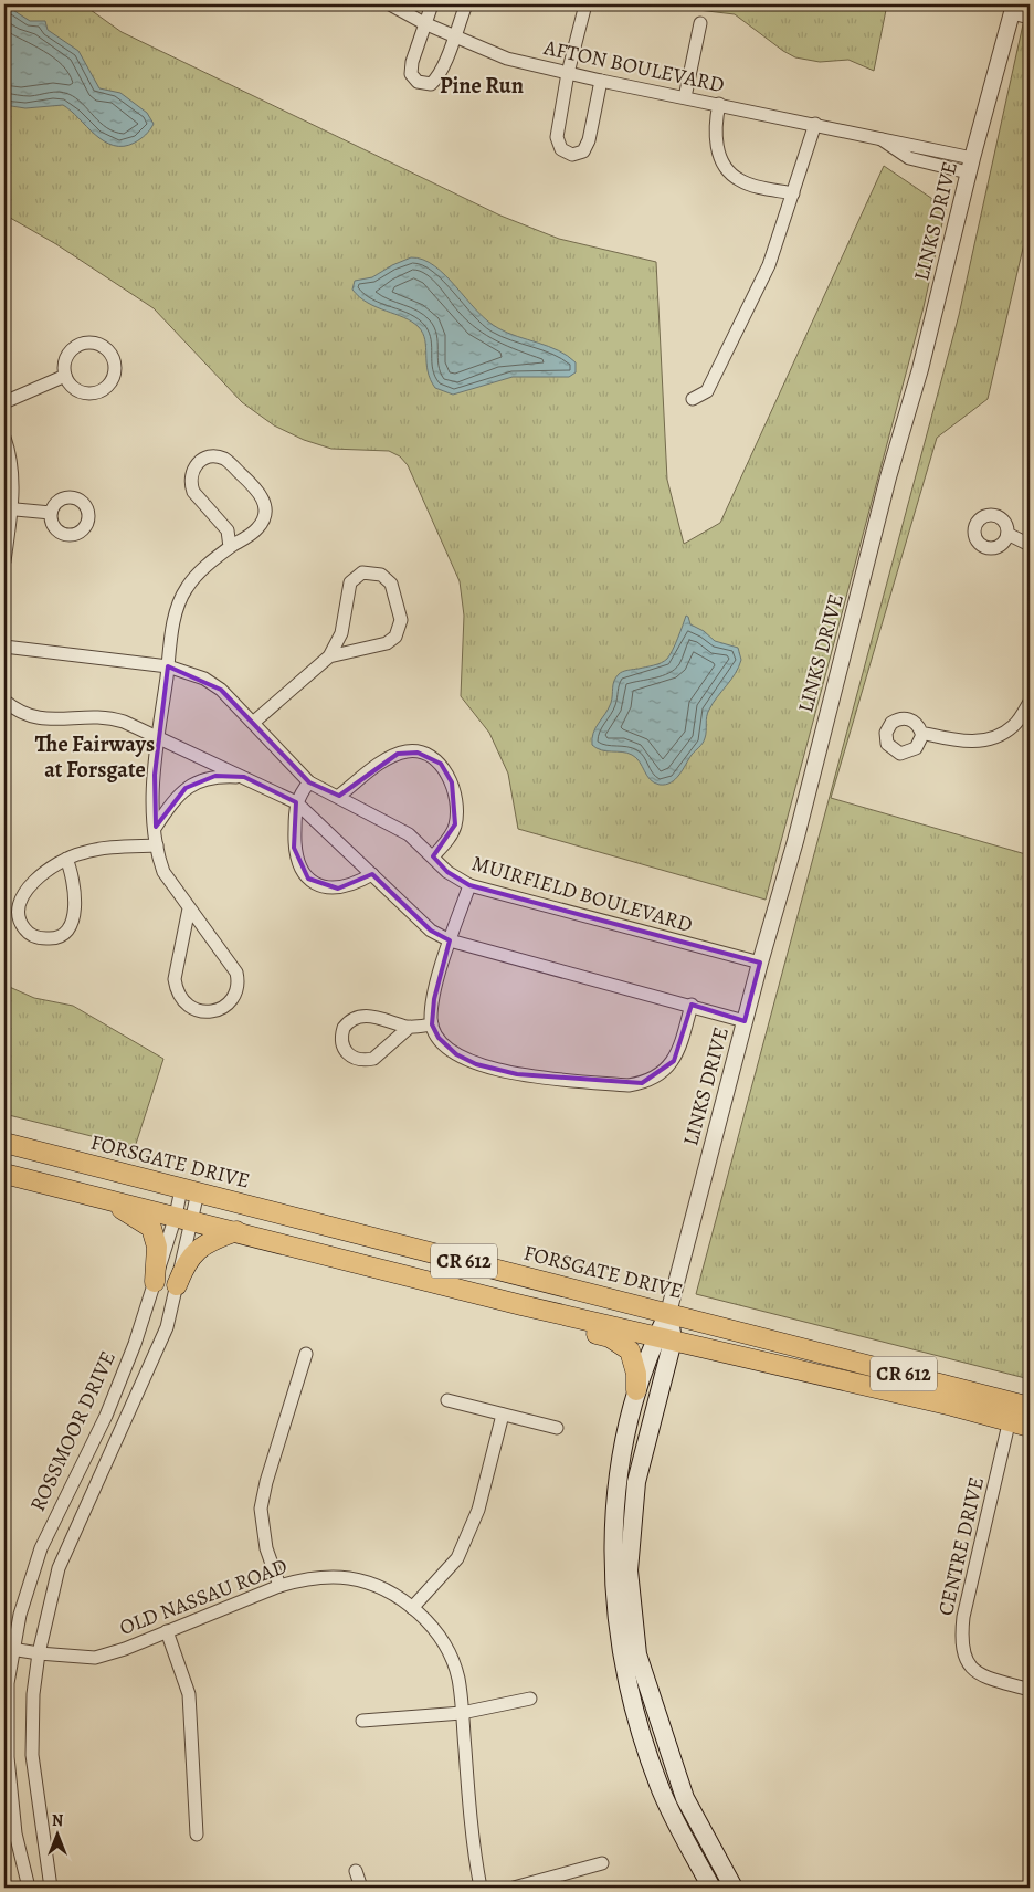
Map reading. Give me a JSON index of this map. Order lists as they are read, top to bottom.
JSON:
{
  "streets": {
    "main road": ["FORSGATE DRIVE", "CR 612"],
    "street": [
      "AFTON BOULEVARD",
      "LINKS DRIVE",
      "MUIRFIELD BOULEVARD",
      "ROSSMOOR DRIVE",
      "CENTRE DRIVE",
      "OLD NASSAU ROAD"
    ]
  },
  "crossings": [
    ["AFTON BOULEVARD", "LINKS DRIVE"],
    ["LINKS DRIVE", "MUIRFIELD BOULEVARD"],
    ["LINKS DRIVE", "FORSGATE DRIVE"],
    ["FORSGATE DRIVE", "ROSSMOOR DRIVE"],
    ["FORSGATE DRIVE", "CENTRE DRIVE"],
    ["ROSSMOOR DRIVE", "OLD NASSAU ROAD"]
  ],
  "districts": ["Pine Run", "The Fairways at Forsgate"],
  "north": "top"
}
